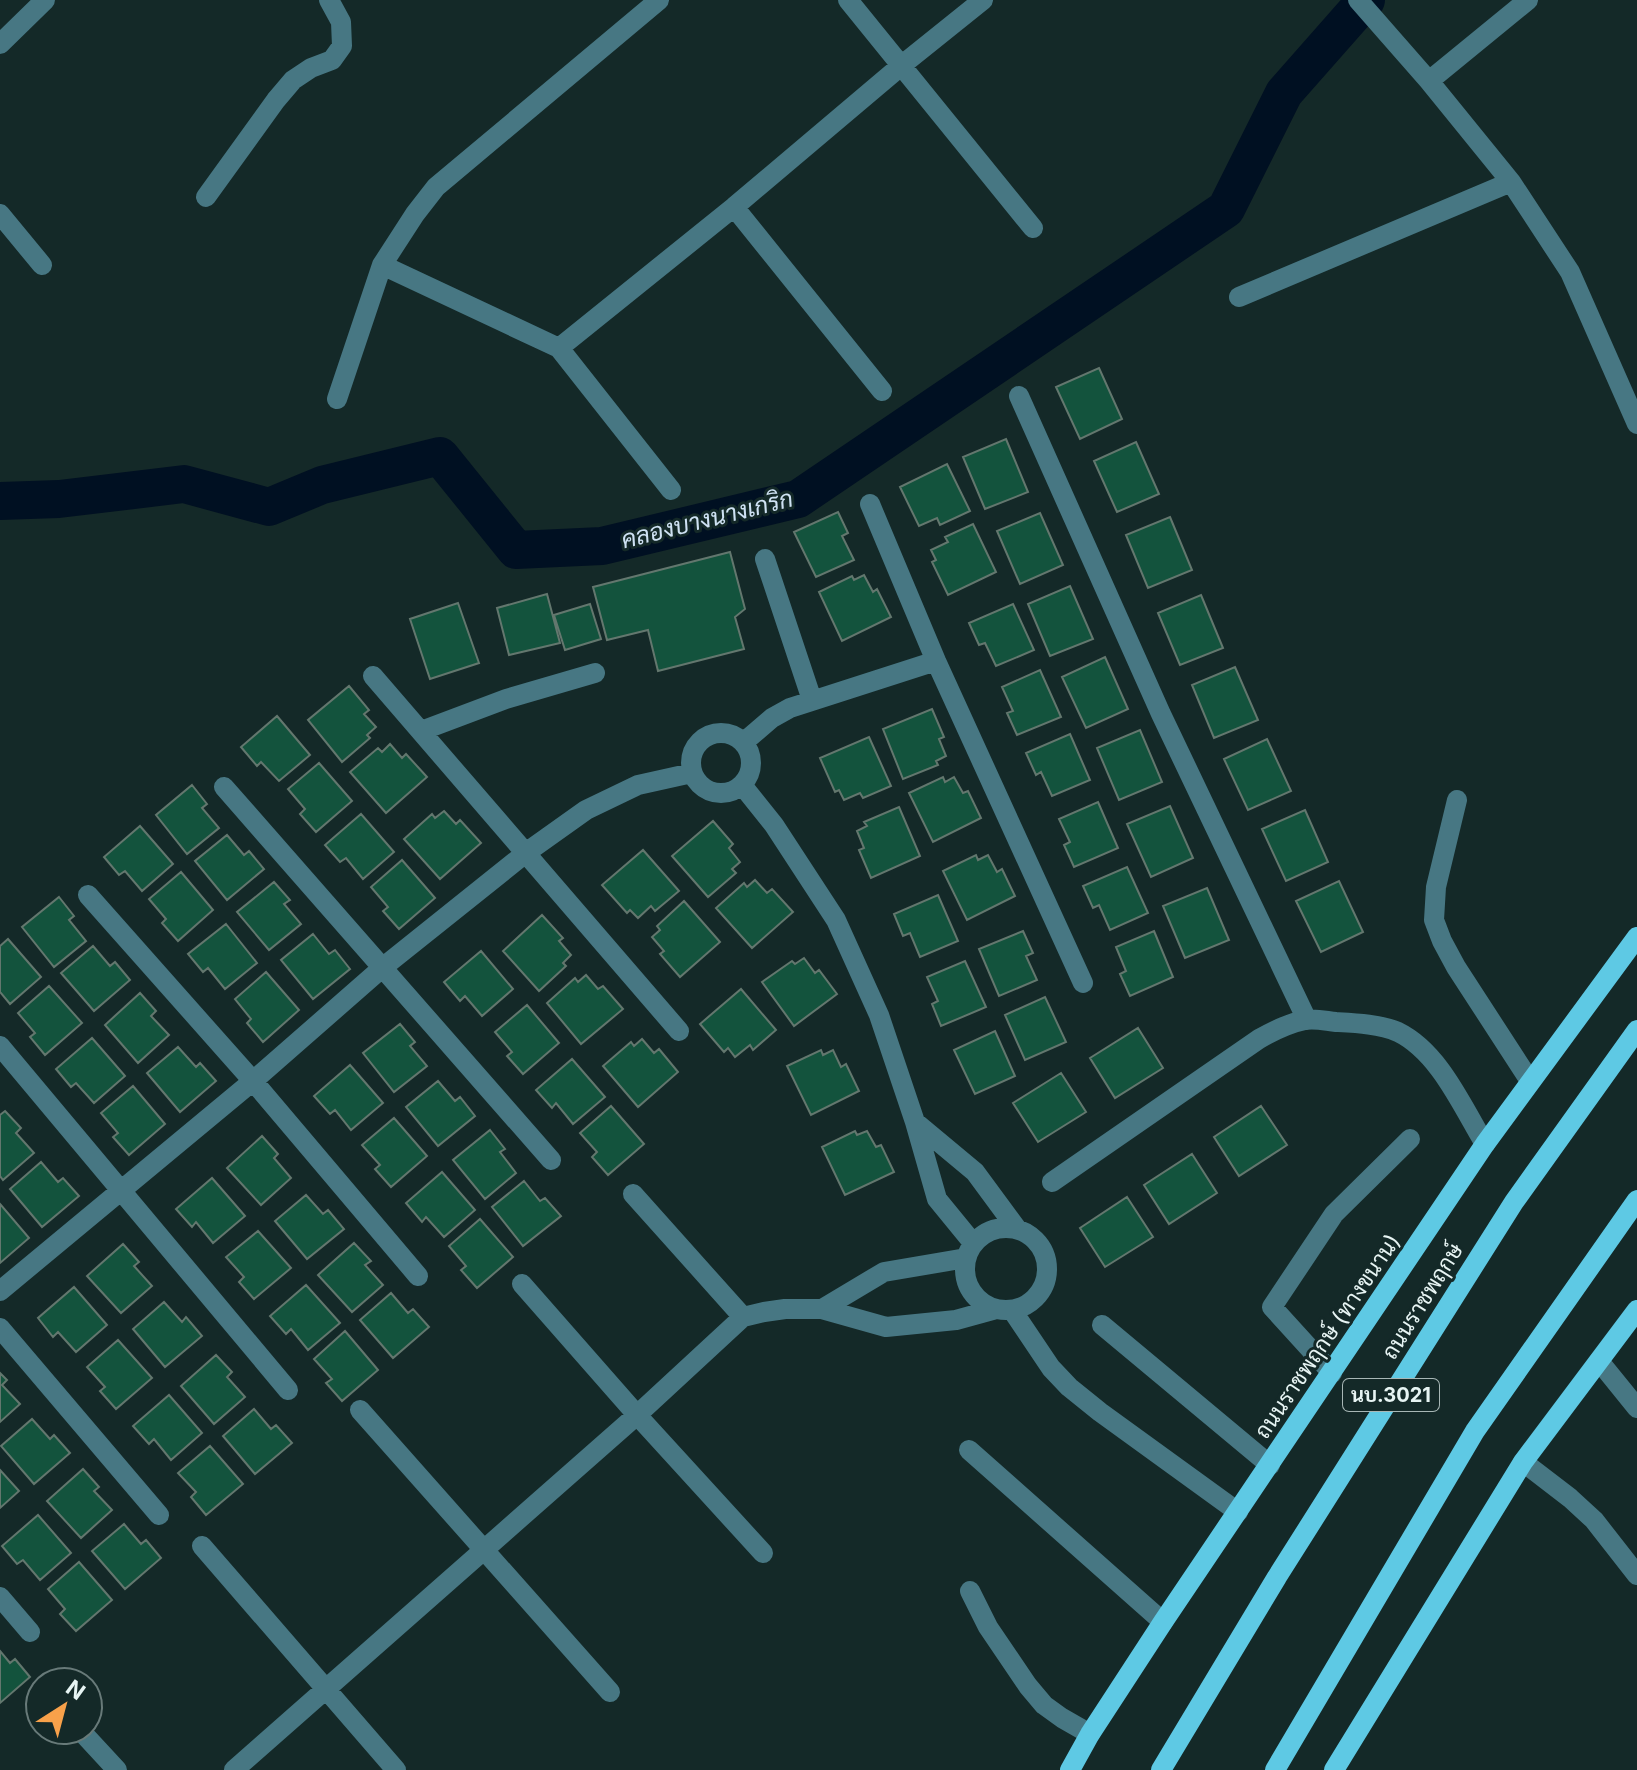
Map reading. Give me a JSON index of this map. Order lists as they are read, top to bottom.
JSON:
{
  "streets": {
    "main road": ["ถนนราชพฤกษ์", "ถนนราชพฤกษ์ (ทางขนาน)", "นบ.3021"]
  },
  "water": ["คลองบางนางเกริก"],
  "north": "top right"
}
